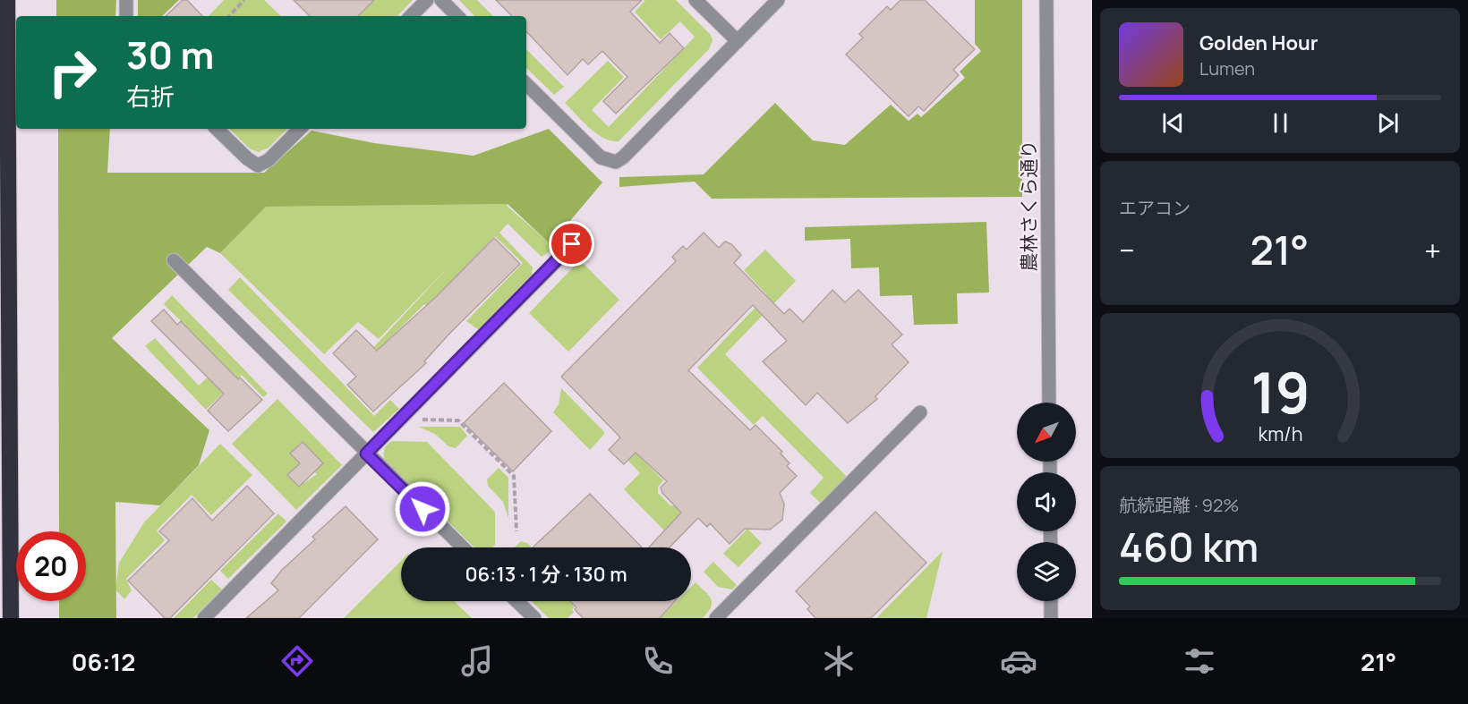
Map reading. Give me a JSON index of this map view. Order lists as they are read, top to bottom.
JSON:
{
  "streets": {
    "street": ["農林さくら通り"]
  },
  "north": "bottom left",
  "page": {
    "turn": ["30 m", "右折"],
    "song": ["Golden Hour", "Lumen"],
    "tile": [
      "エアコン",
      ["航続距離 · 92%", "460 km"]
    ],
    "heat": ["−", "21°", "+"],
    "limit": "20",
    "trip": "06:13 · 1 分 · 130 m",
    "tabs": ["06:12", "21°"],
    "gauge": ["19", "km/h"]
  }
}
